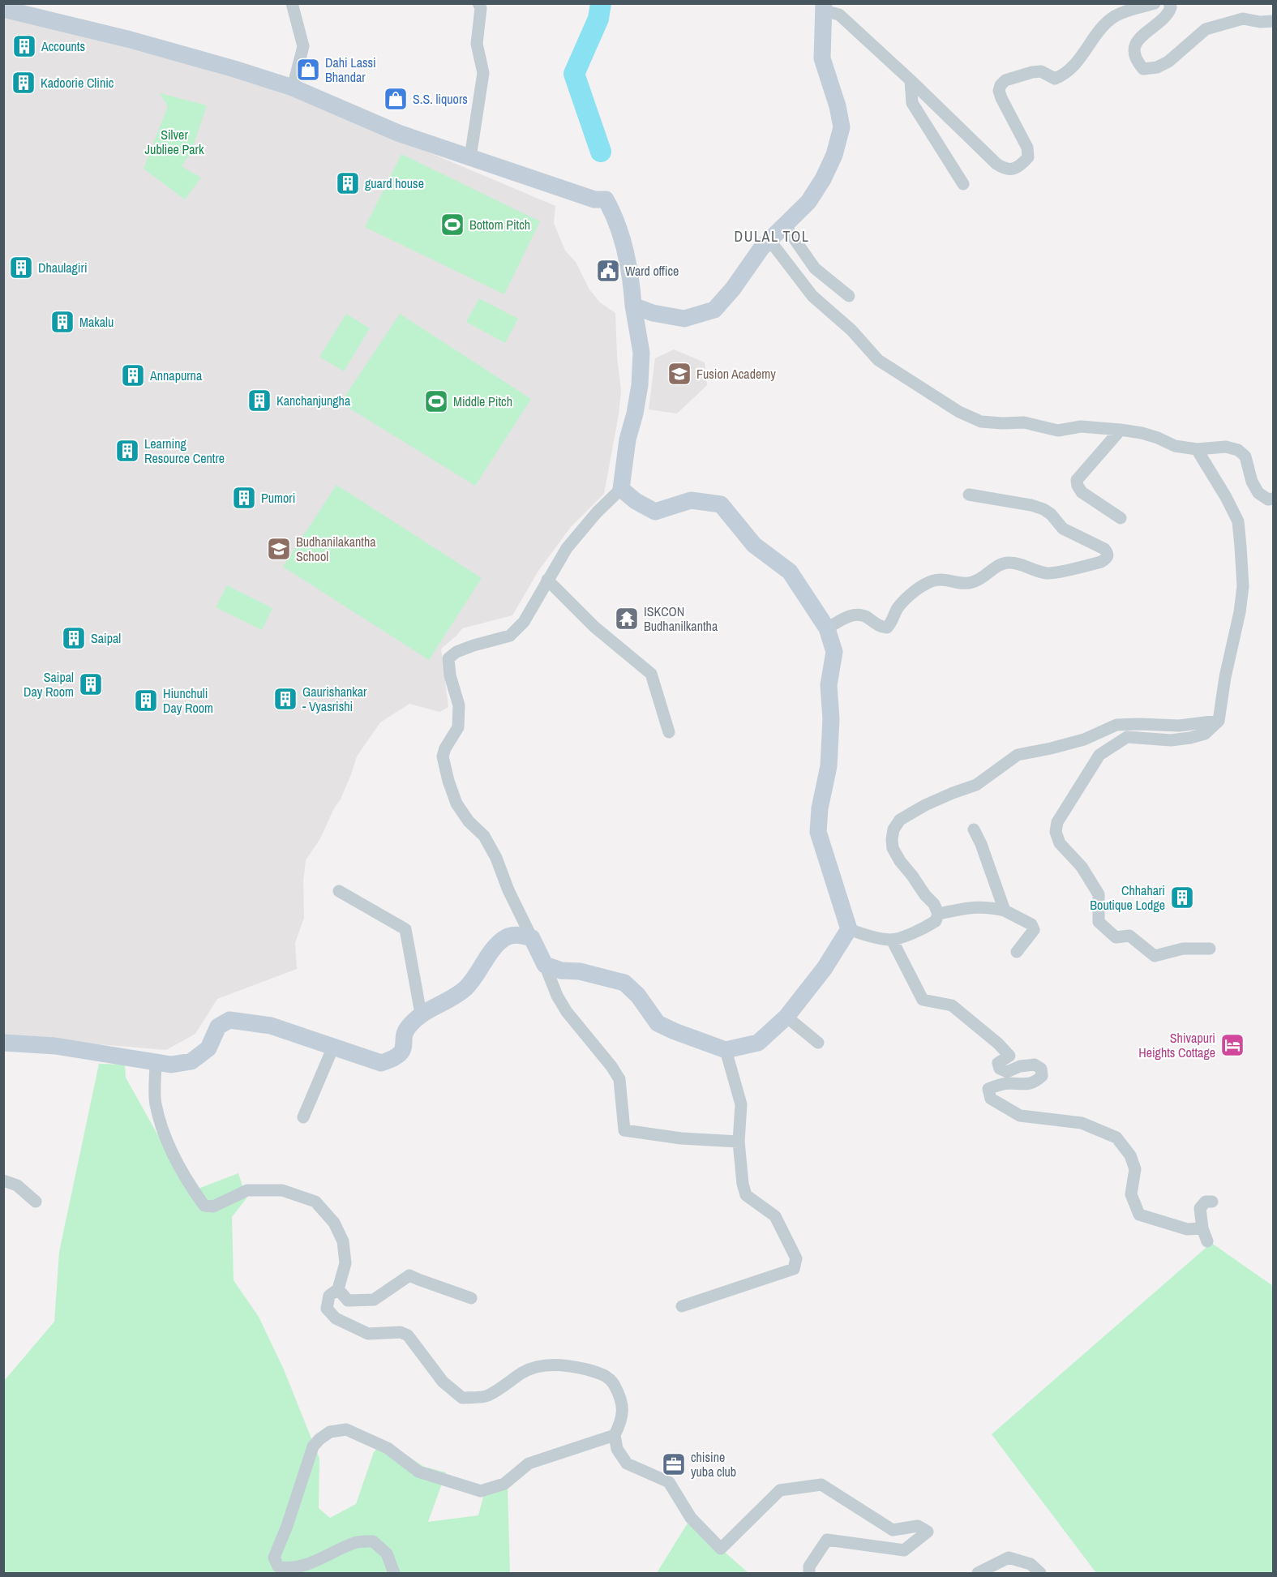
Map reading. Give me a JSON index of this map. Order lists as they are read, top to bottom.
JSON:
{
  "districts": ["DULAL TOL"],
  "parks": ["Silver Jubliee Park"],
  "places": {
    "building": [
      "Accounts",
      "Kadoorie Clinic",
      "guard house",
      "Dhaulagiri",
      "Makalu",
      "Annapurna",
      "Kanchanjungha",
      "Learning Resource Centre",
      "Pumori",
      "Saipal",
      "Saipal Day Room",
      "Gaurishankar - Vyasrishi",
      "Hiunchuli Day Room",
      "Chhahari Boutique Lodge"
    ],
    "shop": ["Dahi Lassi Bhandar", "S.S. liquors"],
    "sports": ["Bottom Pitch", "Middle Pitch"],
    "public building": ["Ward office"],
    "school or university": ["Fusion Academy", "Budhanilakantha School"],
    "temple": ["ISKCON Budhanilkantha"],
    "hotel": ["Shivapuri Heights Cottage"],
    "office": ["chisine yuba club"]
  }
}
